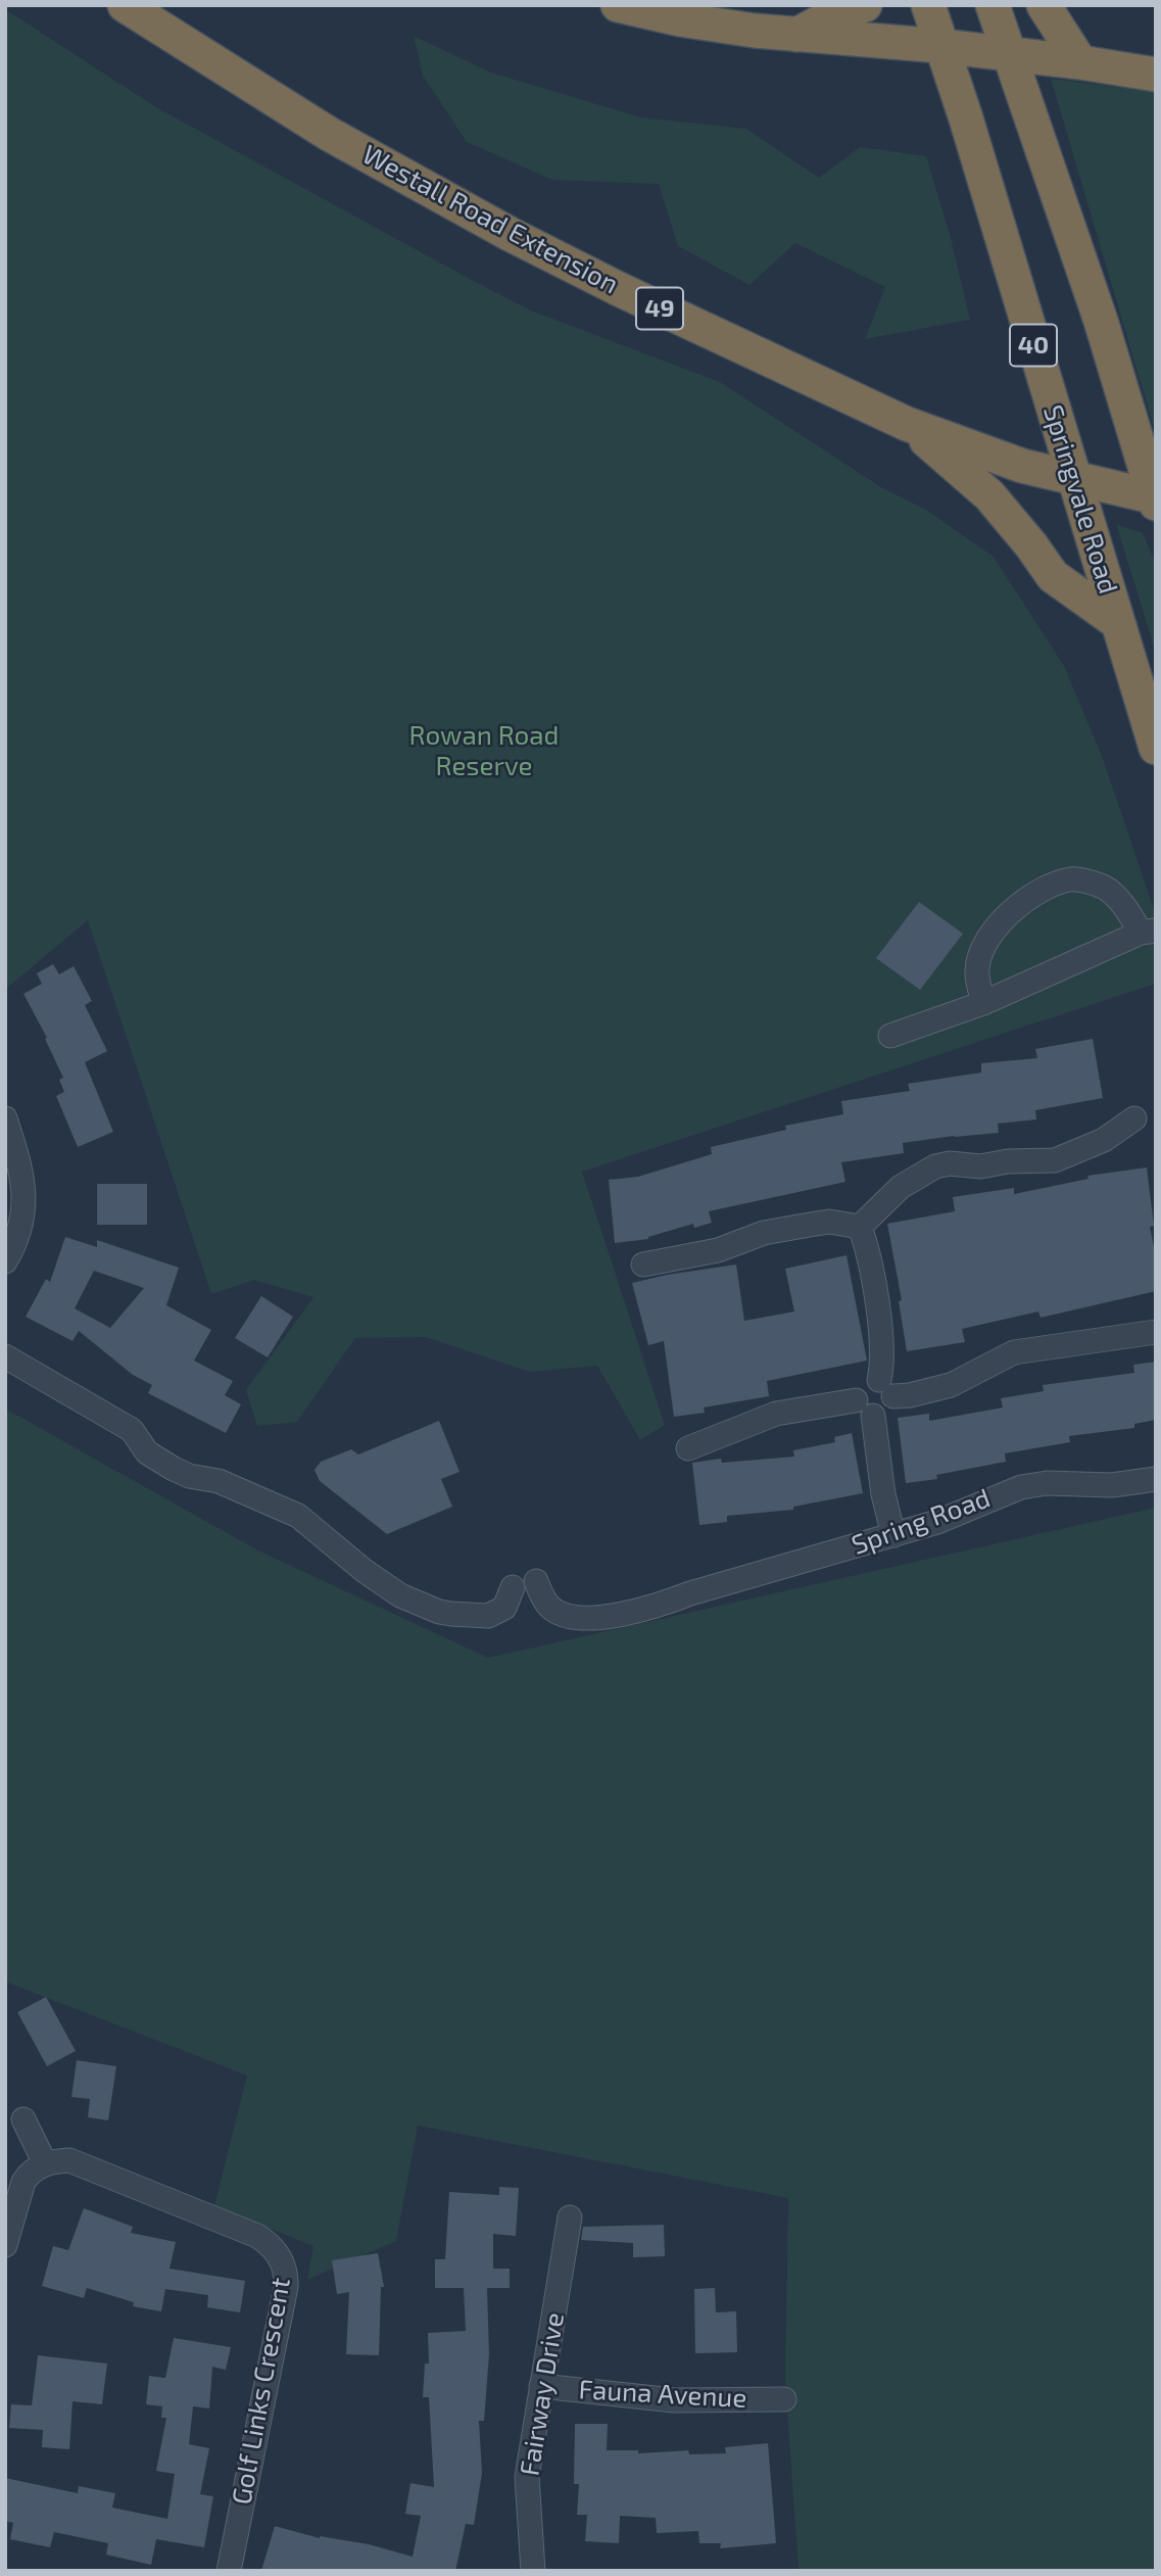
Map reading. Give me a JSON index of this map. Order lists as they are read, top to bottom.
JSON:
{
  "streets": {
    "highway": [
      "Westall Road Extension",
      "49",
      "40",
      "Springvale Road"
    ],
    "street": [
      "Spring Road",
      "Golf Links Crescent",
      "Fairway Drive",
      "Fauna Avenue"
    ]
  },
  "crossings": [
    ["Westall Road Extension", "49"],
    ["Westall Road Extension", "Springvale Road"],
    ["49", "Springvale Road"],
    ["Fairway Drive", "Fauna Avenue"]
  ],
  "parks": ["Rowan Road Reserve"]
}
